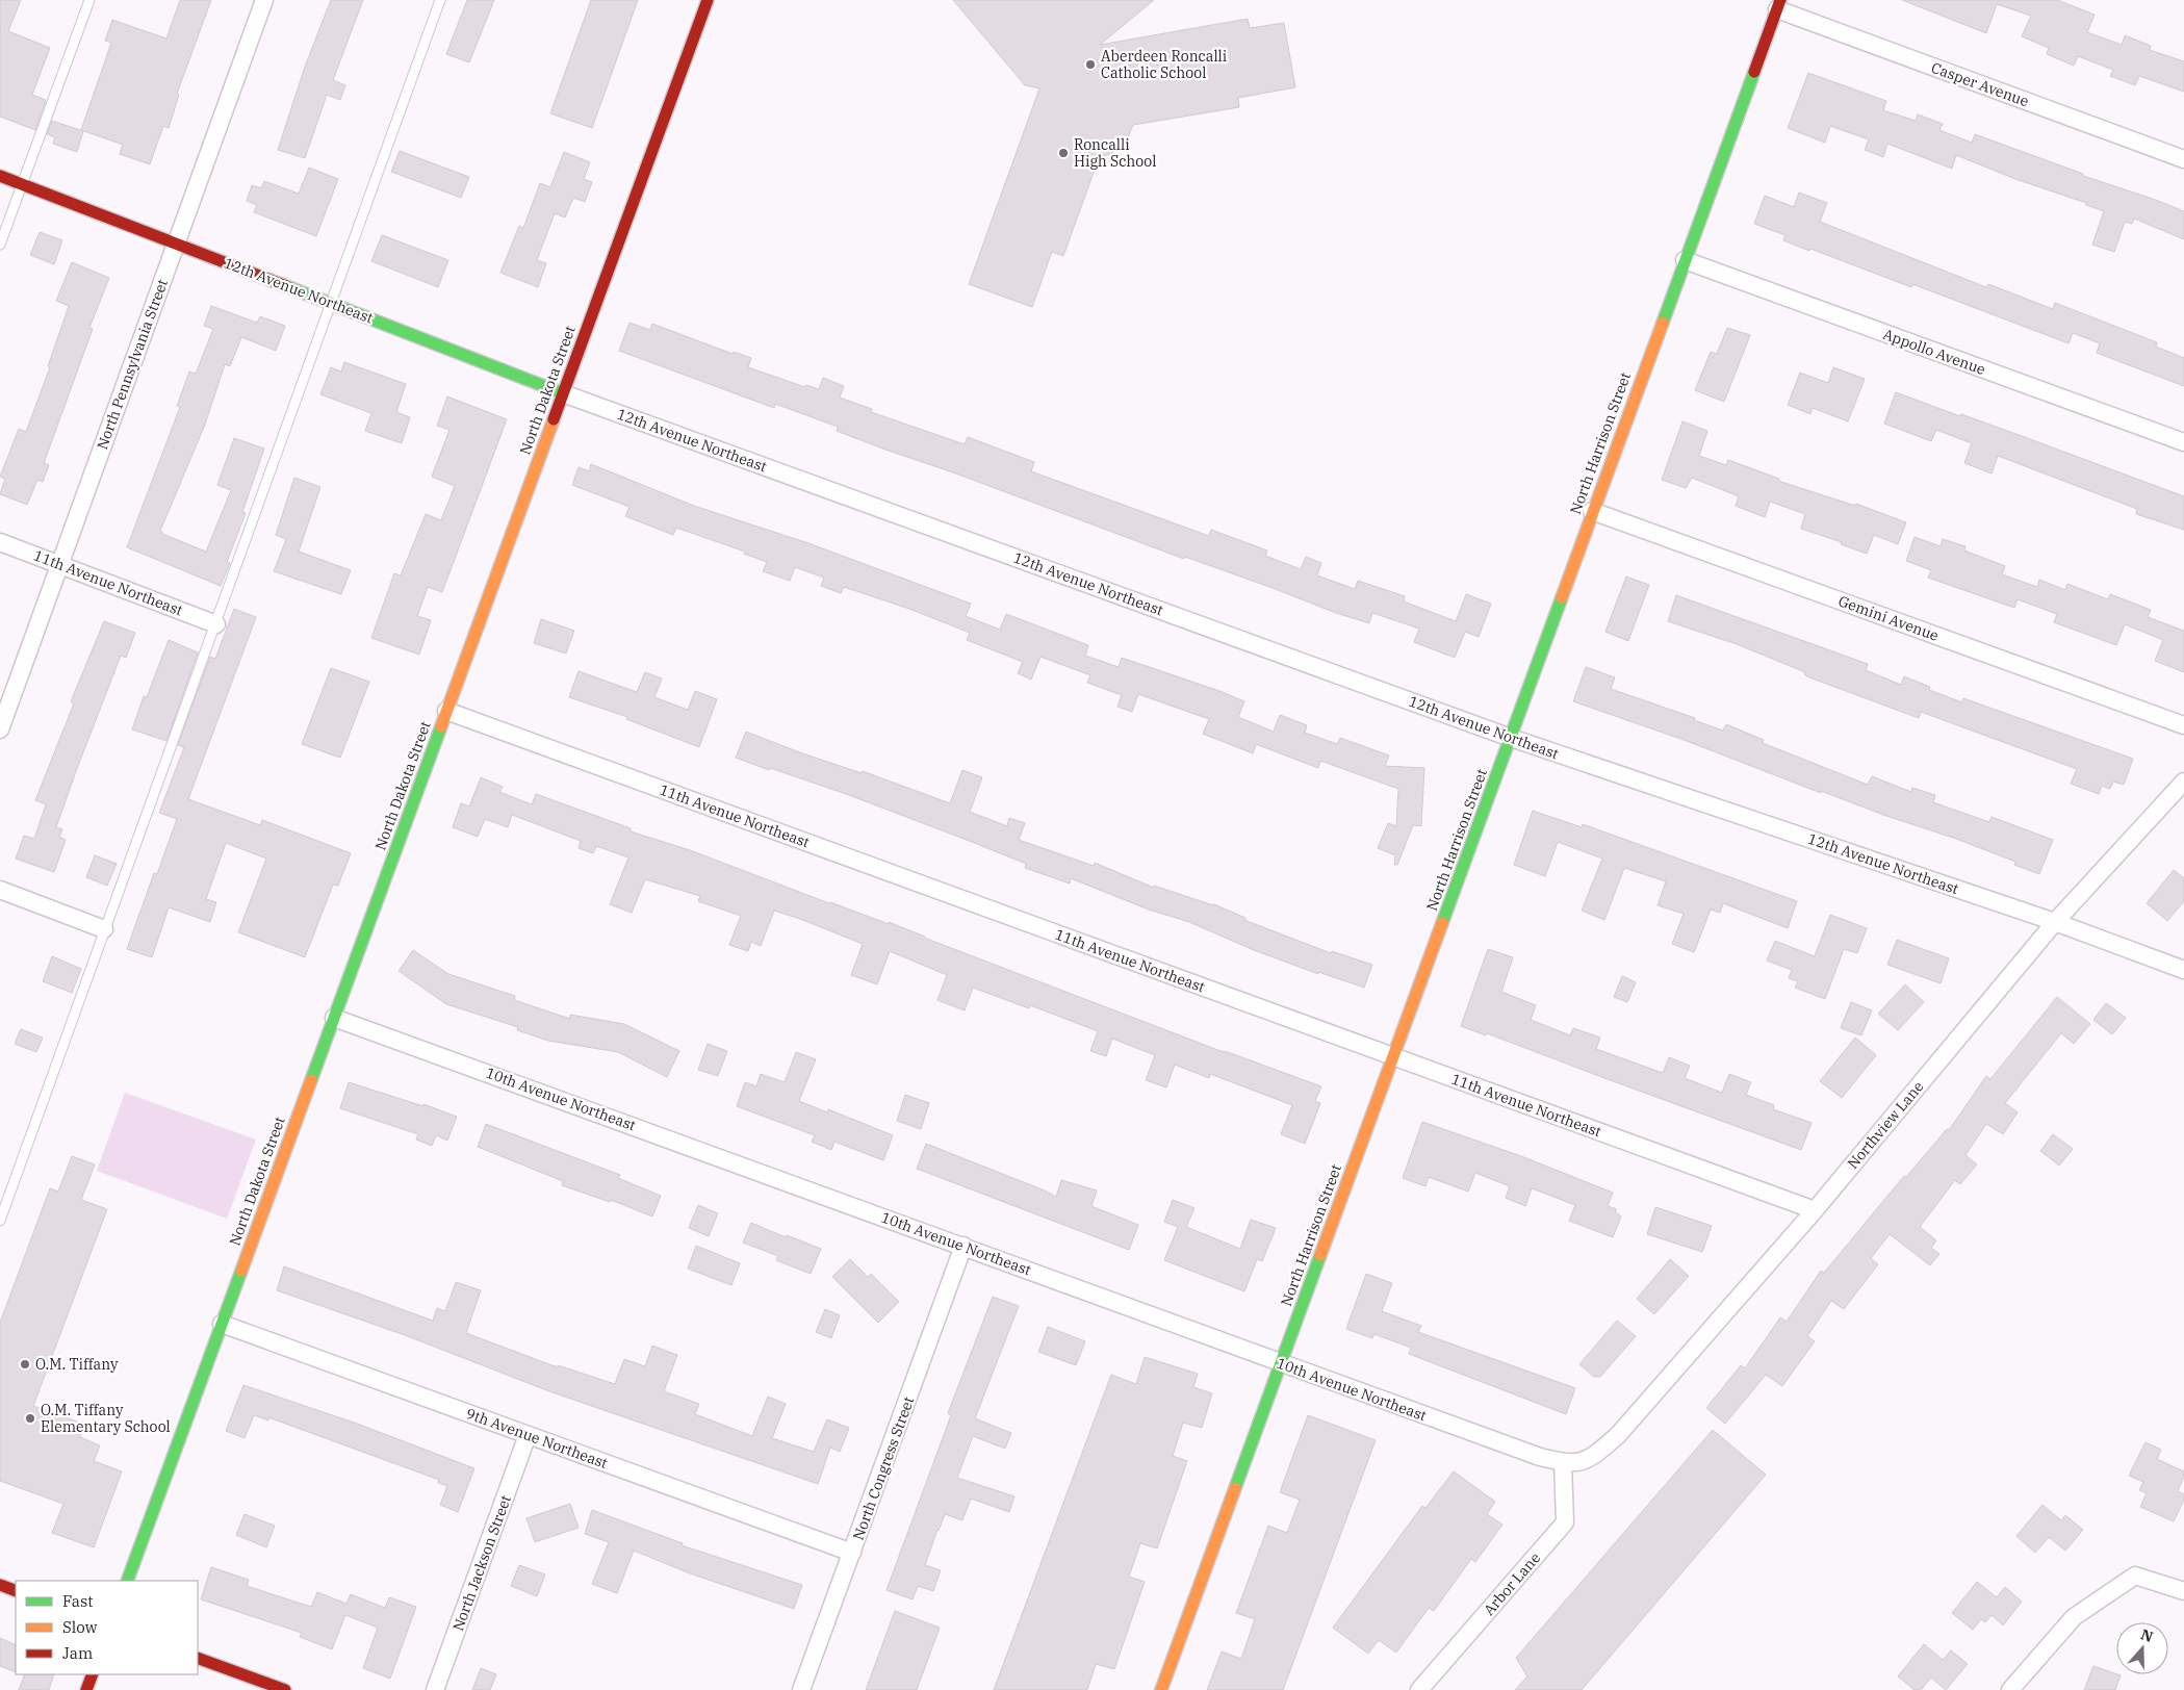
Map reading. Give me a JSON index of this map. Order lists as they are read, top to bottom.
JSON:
{
  "streets": {
    "street": [
      "Casper Avenue",
      "12th Avenue Northeast",
      "Appollo Avenue",
      "North Pennsylvania Street",
      "North Dakota Street",
      "North Harrison Street",
      "11th Avenue Northeast",
      "Gemini Avenue",
      "10th Avenue Northeast",
      "Northview Lane",
      "9th Avenue Northeast",
      "North Congress Street",
      "North Jackson Street",
      "Arbor Lane"
    ]
  },
  "crossings": [
    ["Casper Avenue", "North Harrison Street"],
    ["12th Avenue Northeast", "North Pennsylvania Street"],
    ["12th Avenue Northeast", "North Dakota Street"],
    ["12th Avenue Northeast", "North Harrison Street"],
    ["12th Avenue Northeast", "Northview Lane"],
    ["Appollo Avenue", "North Harrison Street"],
    ["North Pennsylvania Street", "11th Avenue Northeast"],
    ["North Dakota Street", "11th Avenue Northeast"],
    ["North Dakota Street", "10th Avenue Northeast"],
    ["North Dakota Street", "9th Avenue Northeast"],
    ["North Harrison Street", "11th Avenue Northeast"],
    ["North Harrison Street", "Gemini Avenue"],
    ["North Harrison Street", "10th Avenue Northeast"],
    ["11th Avenue Northeast", "Northview Lane"],
    ["10th Avenue Northeast", "Northview Lane"],
    ["10th Avenue Northeast", "North Congress Street"],
    ["10th Avenue Northeast", "Arbor Lane"],
    ["9th Avenue Northeast", "North Congress Street"],
    ["9th Avenue Northeast", "North Jackson Street"]
  ],
  "places": [
    "Aberdeen Roncalli Catholic School",
    "Roncalli High School",
    "O.M. Tiffany",
    "O.M. Tiffany Elementary School"
  ],
  "legend": ["Fast", "Slow", "Jam"],
  "north": "top"
}
